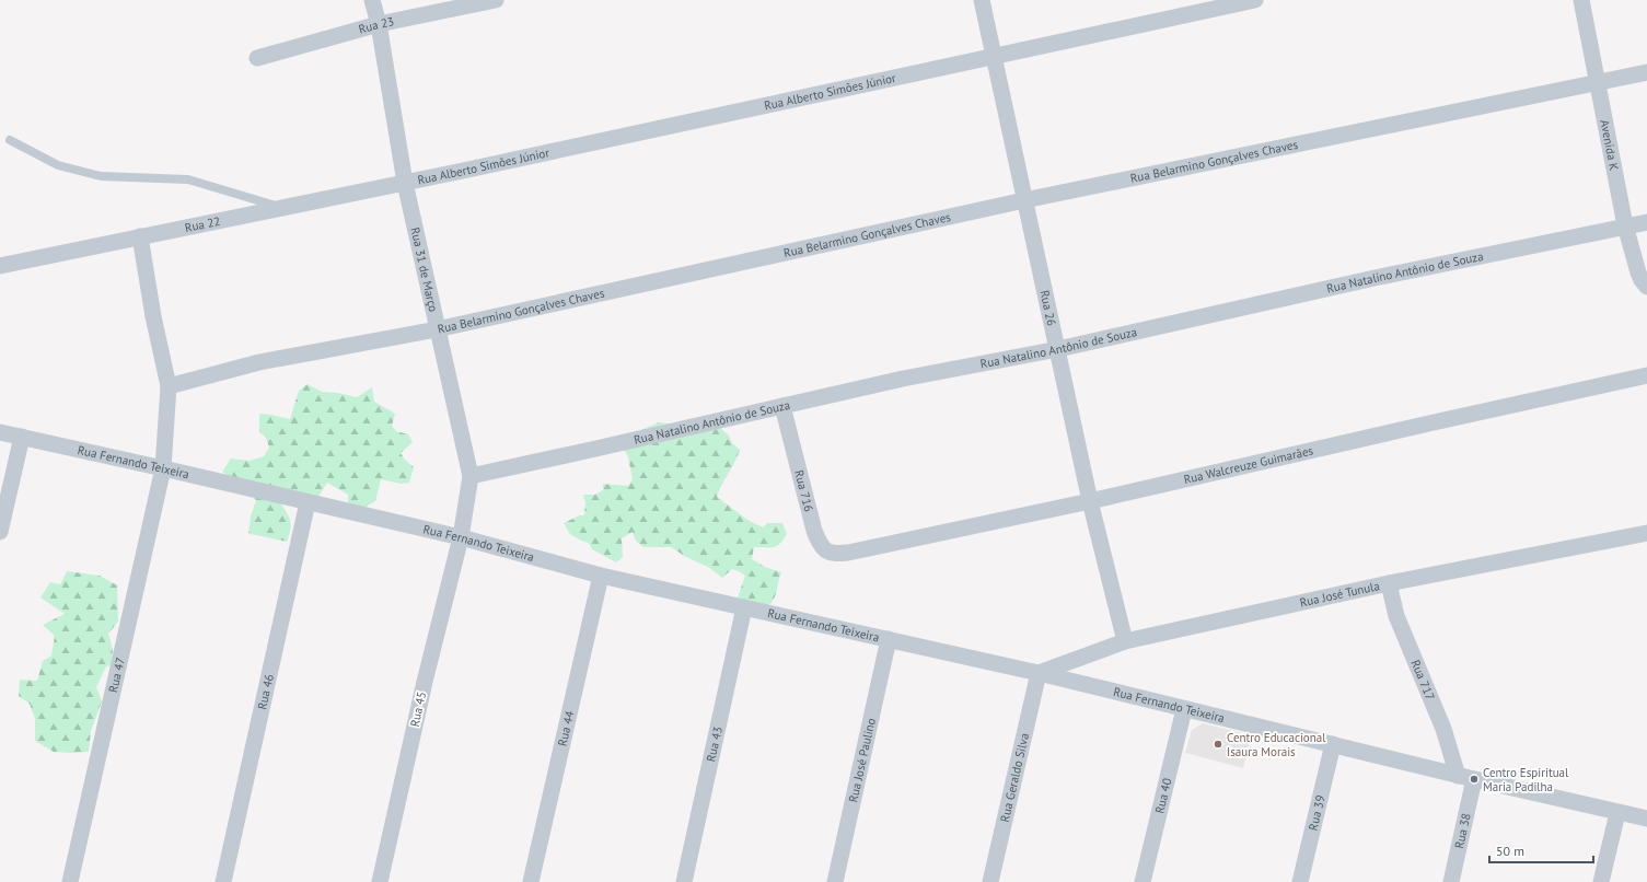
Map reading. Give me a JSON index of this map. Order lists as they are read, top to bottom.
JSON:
{
  "streets": {
    "street": [
      "Rua 23",
      "Rua Alberto Simões Júnior",
      "Avenida K",
      "Rua Belarmino Gonçalves Chaves",
      "Rua 22",
      "Rua 31 de Março",
      "Rua Natalino Antônio de Souza",
      "Rua 26",
      "Rua Fernando Teixeira",
      "Rua Walcreuze Guimarães",
      "Rua 716",
      "Rua José Tunula",
      "Rua 47",
      "Rua 717",
      "Rua 46",
      "Rua 45",
      "Rua 44",
      "Rua 43",
      "Rua José Paulino",
      "Rua Geraldo Silva",
      "Rua 40",
      "Rua 39",
      "Rua 38"
    ]
  },
  "crossings": [
    ["Rua 23", "Rua 31 de Março"],
    ["Rua Alberto Simões Júnior", "Rua 22"],
    ["Rua Alberto Simões Júnior", "Rua 31 de Março"],
    ["Rua Alberto Simões Júnior", "Rua 26"],
    ["Avenida K", "Rua Belarmino Gonçalves Chaves"],
    ["Avenida K", "Rua Natalino Antônio de Souza"],
    ["Rua Belarmino Gonçalves Chaves", "Rua 31 de Março"],
    ["Rua Belarmino Gonçalves Chaves", "Rua 26"],
    ["Rua 22", "Rua 31 de Março"],
    ["Rua 31 de Março", "Rua Natalino Antônio de Souza"],
    ["Rua 31 de Março", "Rua Fernando Teixeira"],
    ["Rua 31 de Março", "Rua 45"],
    ["Rua Natalino Antônio de Souza", "Rua 26"],
    ["Rua Natalino Antônio de Souza", "Rua 716"],
    ["Rua 26", "Rua Walcreuze Guimarães"],
    ["Rua 26", "Rua José Tunula"],
    ["Rua Fernando Teixeira", "Rua José Tunula"],
    ["Rua Fernando Teixeira", "Rua 47"],
    ["Rua Fernando Teixeira", "Rua 717"],
    ["Rua Fernando Teixeira", "Rua 46"],
    ["Rua Fernando Teixeira", "Rua 45"],
    ["Rua Fernando Teixeira", "Rua 44"],
    ["Rua Fernando Teixeira", "Rua 43"],
    ["Rua Fernando Teixeira", "Rua José Paulino"],
    ["Rua Fernando Teixeira", "Rua Geraldo Silva"],
    ["Rua Fernando Teixeira", "Rua 40"],
    ["Rua Fernando Teixeira", "Rua 39"],
    ["Rua Fernando Teixeira", "Rua 38"],
    ["Rua Walcreuze Guimarães", "Rua 716"],
    ["Rua José Tunula", "Rua 717"],
    ["Rua José Tunula", "Rua Geraldo Silva"]
  ],
  "places": ["Centro Educacional Isaura Morais", "Centro Espiritual Maria Padilha"],
  "scale_bar": "50 m"
}
